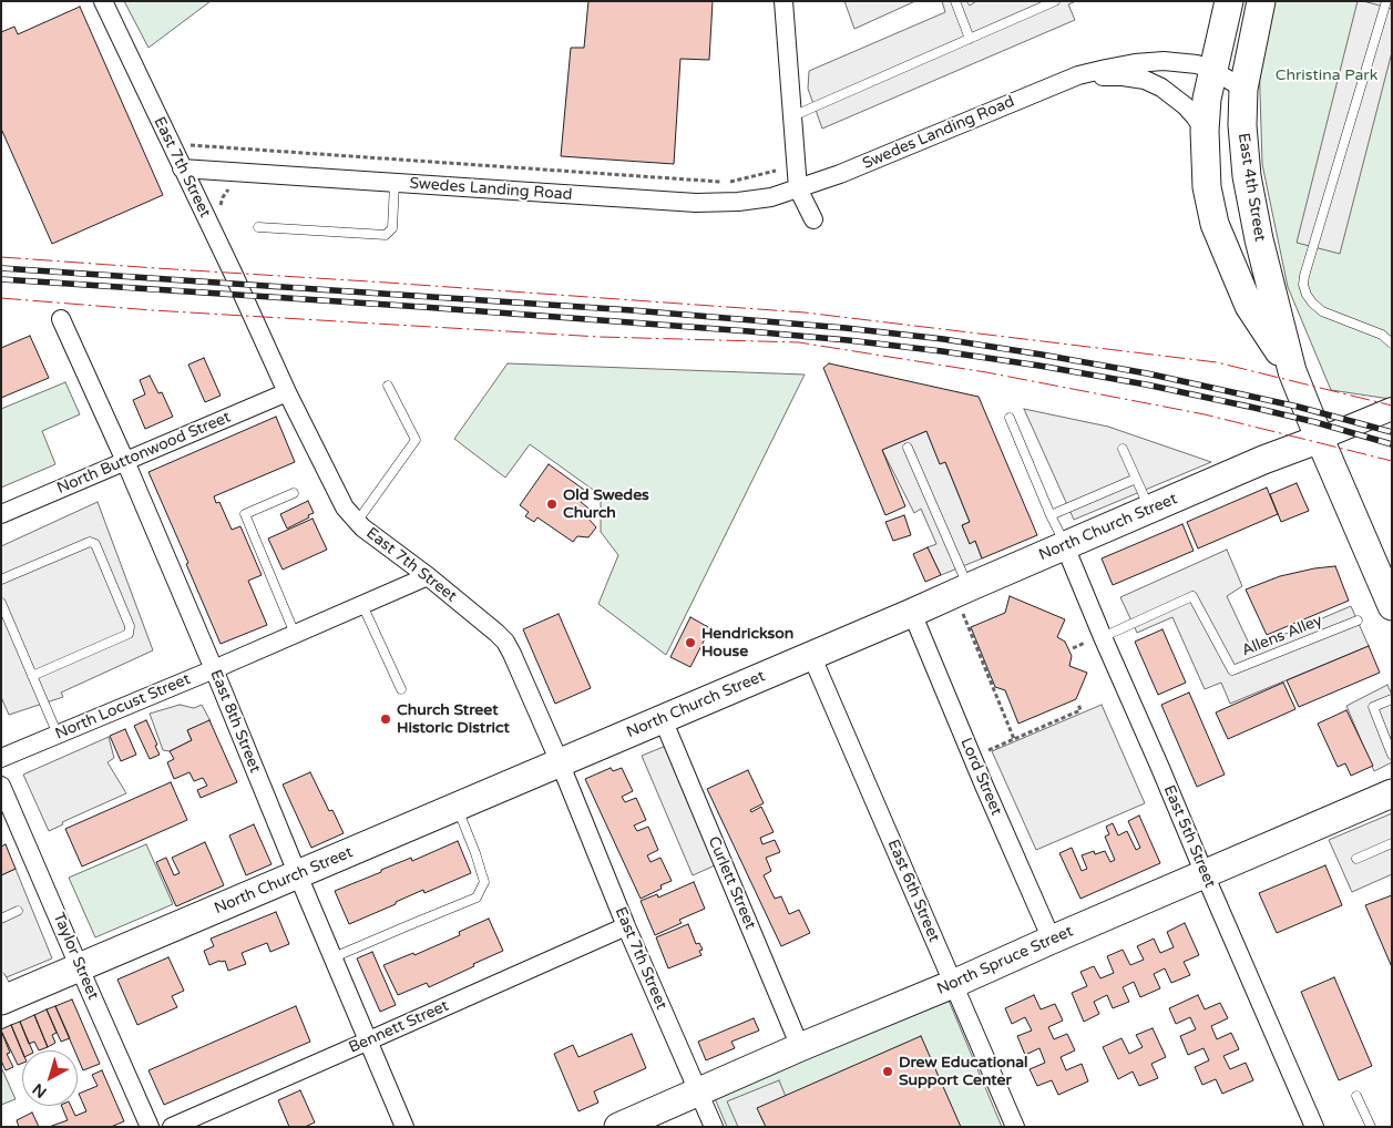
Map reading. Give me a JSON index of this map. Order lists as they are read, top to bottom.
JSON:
{
  "streets": {
    "main road": ["East 4th Street", "North Church Street", "North Spruce Street"],
    "street": [
      "Swedes Landing Road",
      "East 7th Street",
      "North Buttonwood Street",
      "North Locust Street",
      "East 8th Street",
      "Lord Street",
      "East 5th Street",
      "Curlett Street",
      "East 6th Street",
      "Taylor Street",
      "Bennett Street"
    ],
    "lane": ["Allens Alley"]
  },
  "crossings": [
    ["Swedes Landing Road", "East 7th Street"],
    ["Swedes Landing Road", "East 4th Street"],
    ["East 7th Street", "North Buttonwood Street"],
    ["East 7th Street", "North Church Street"],
    ["East 7th Street", "North Locust Street"],
    ["East 7th Street", "North Spruce Street"],
    ["East 7th Street", "Bennett Street"],
    ["East 4th Street", "North Church Street"],
    ["North Buttonwood Street", "East 8th Street"],
    ["North Church Street", "East 8th Street"],
    ["North Church Street", "Lord Street"],
    ["North Church Street", "East 5th Street"],
    ["North Church Street", "Curlett Street"],
    ["North Church Street", "East 6th Street"],
    ["North Church Street", "Taylor Street"],
    ["Allens Alley", "East 5th Street"],
    ["North Locust Street", "East 8th Street"],
    ["East 8th Street", "Bennett Street"],
    ["Lord Street", "North Spruce Street"],
    ["East 5th Street", "North Spruce Street"],
    ["Curlett Street", "North Spruce Street"],
    ["East 6th Street", "North Spruce Street"]
  ],
  "parks": ["Christina Park"],
  "places": [
    "Old Swedes Church",
    "Hendrickson House",
    "Church Street Historic District",
    "Drew Educational Support Center"
  ],
  "north": "bottom left"
}
